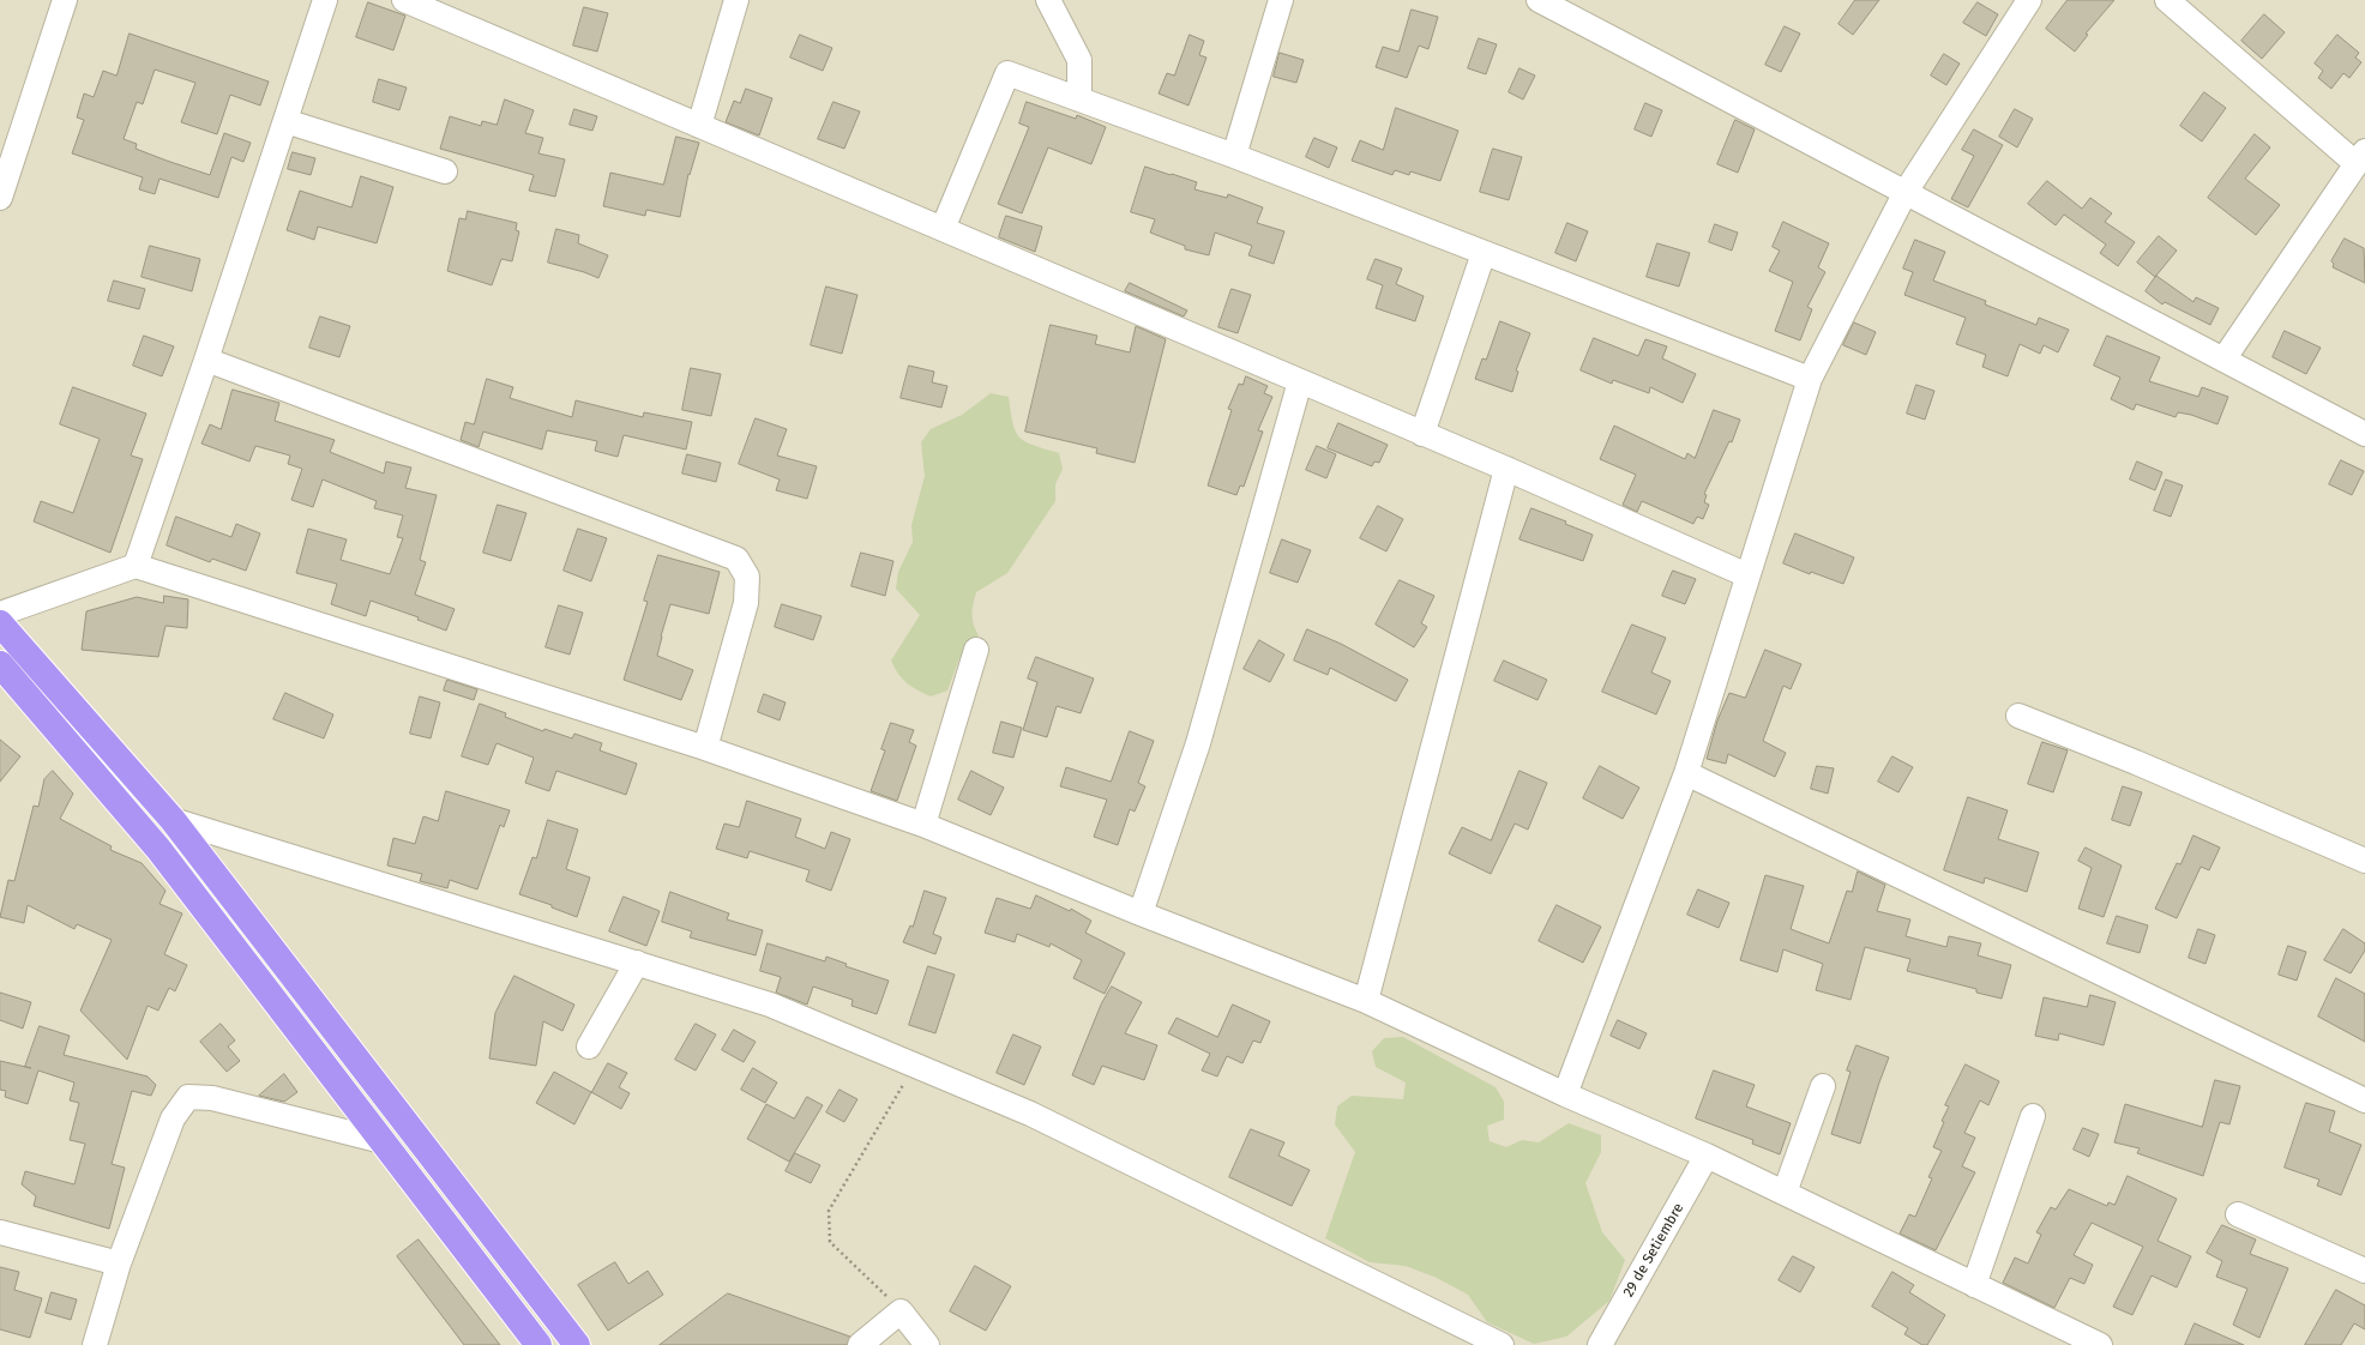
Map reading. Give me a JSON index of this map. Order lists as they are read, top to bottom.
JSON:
{
  "streets": {
    "street": ["29 de Setiembre"]
  }
}
